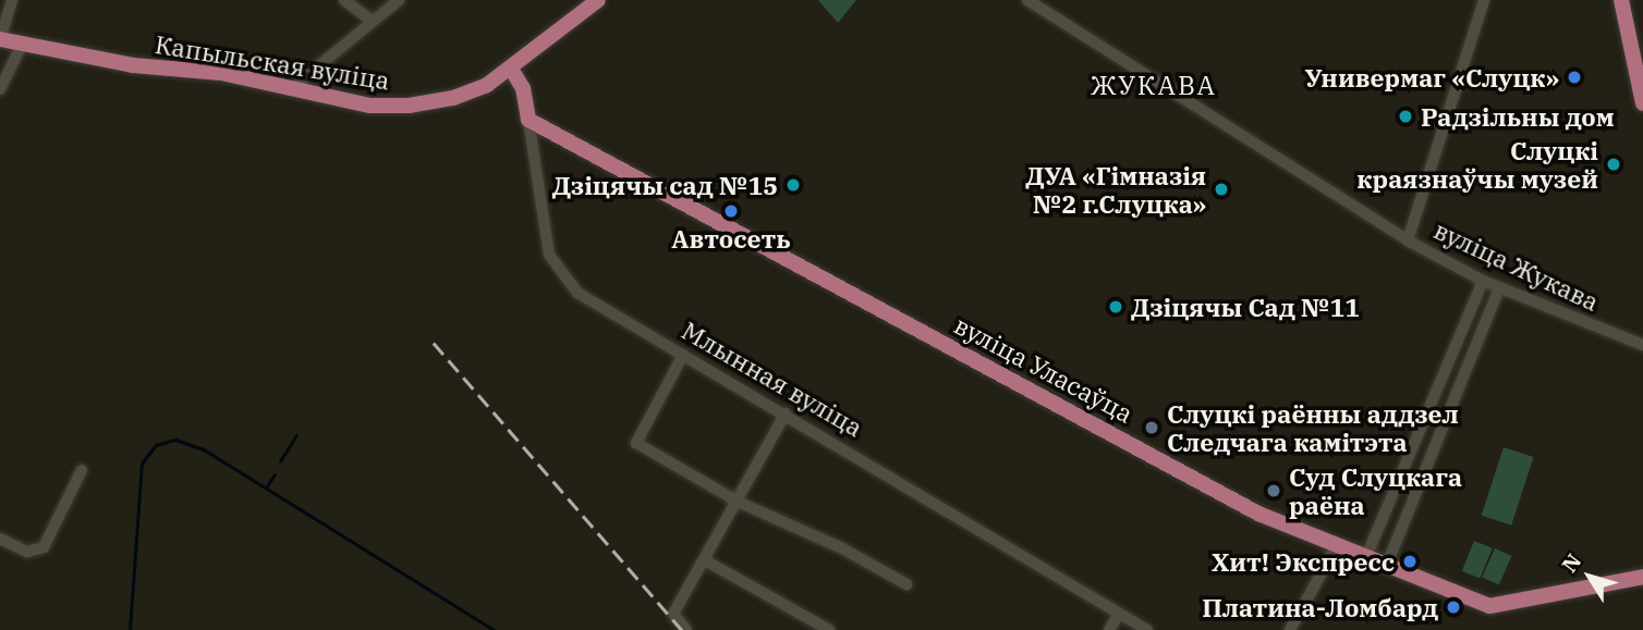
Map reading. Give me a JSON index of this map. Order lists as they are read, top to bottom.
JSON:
{
  "streets": {
    "main road": ["Капыльская вуліца", "вуліца Уласаўца", "Млынная вуліца"],
    "street": ["вуліца Жукава"]
  },
  "crossings": [
    ["Капыльская вуліца", "Млынная вуліца"],
    ["вуліца Уласаўца", "Млынная вуліца"]
  ],
  "districts": ["ЖУКАВА"],
  "places": [
    "Универмаг «Слуцк»",
    "Радзільны дом",
    "Слуцкі краязнаўчы музей",
    "Дзіцячы сад №15",
    "ДУА «Гімназія №2 г.Слуцка»",
    "Автосеть",
    "Дзіцячы Сад №11",
    "Слуцкі раённы аддзел Следчага камітэта",
    "Суд Слуцкага раёна",
    "Хит! Экспресс",
    "Платина-Ломбард"
  ],
  "north": "top left"
}
